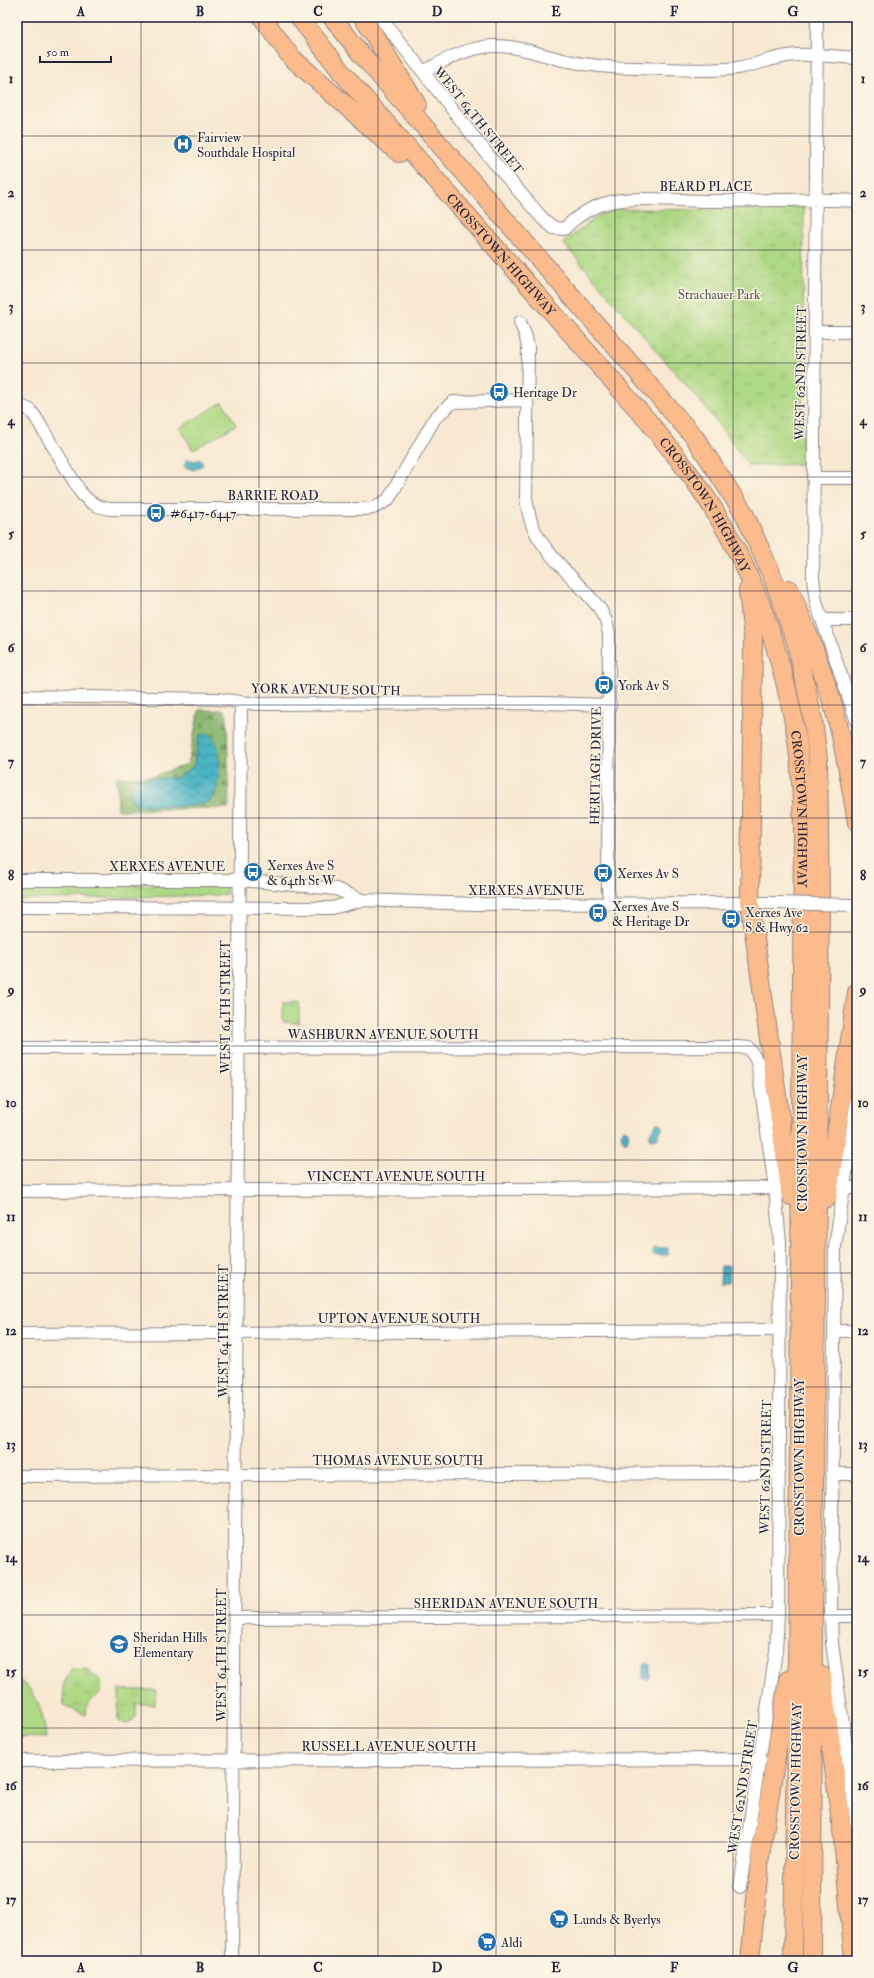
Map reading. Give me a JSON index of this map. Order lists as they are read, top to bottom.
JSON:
{
  "streets": {
    "highway": ["CROSSTOWN HIGHWAY"],
    "street": [
      "WEST 64TH STREET",
      "BEARD PLACE",
      "WEST 62ND STREET",
      "BARRIE ROAD",
      "YORK AVENUE SOUTH",
      "HERITAGE DRIVE",
      "XERXES AVENUE",
      "WASHBURN AVENUE SOUTH",
      "VINCENT AVENUE SOUTH",
      "UPTON AVENUE SOUTH",
      "THOMAS AVENUE SOUTH",
      "SHERIDAN AVENUE SOUTH",
      "RUSSELL AVENUE SOUTH"
    ]
  },
  "crossings": [
    ["WEST 64TH STREET", "BEARD PLACE"],
    ["WEST 64TH STREET", "YORK AVENUE SOUTH"],
    ["WEST 64TH STREET", "XERXES AVENUE"],
    ["WEST 64TH STREET", "WASHBURN AVENUE SOUTH"],
    ["WEST 64TH STREET", "VINCENT AVENUE SOUTH"],
    ["WEST 64TH STREET", "UPTON AVENUE SOUTH"],
    ["WEST 64TH STREET", "THOMAS AVENUE SOUTH"],
    ["WEST 64TH STREET", "SHERIDAN AVENUE SOUTH"],
    ["WEST 64TH STREET", "RUSSELL AVENUE SOUTH"],
    ["BEARD PLACE", "WEST 62ND STREET"],
    ["WEST 62ND STREET", "WASHBURN AVENUE SOUTH"],
    ["WEST 62ND STREET", "VINCENT AVENUE SOUTH"],
    ["WEST 62ND STREET", "UPTON AVENUE SOUTH"],
    ["WEST 62ND STREET", "THOMAS AVENUE SOUTH"],
    ["WEST 62ND STREET", "SHERIDAN AVENUE SOUTH"],
    ["WEST 62ND STREET", "RUSSELL AVENUE SOUTH"],
    ["BARRIE ROAD", "HERITAGE DRIVE"],
    ["YORK AVENUE SOUTH", "HERITAGE DRIVE"],
    ["HERITAGE DRIVE", "XERXES AVENUE"]
  ],
  "parks": ["Strachauer Park"],
  "places": {
    "hospital": ["Fairview Southdale Hospital"],
    "bus stop": [
      "Heritage Dr",
      "#6417-6447",
      "York Av S",
      "Xerxes Ave S & 64th St W",
      "Xerxes Av S",
      "Xerxes Ave S & Heritage Dr",
      "Xerxes Ave S & Hwy 62"
    ],
    "school or university": ["Sheridan Hills Elementary"],
    "supermarket": ["Lunds & Byerlys", "Aldi"]
  },
  "scale_bar": "50 m",
  "grid": {
    "columns": [
      "A",
      "B",
      "C",
      "D",
      "E",
      "F",
      "G"
    ],
    "rows": [
      "1",
      "2",
      "3",
      "4",
      "5",
      "6",
      "7",
      "8",
      "9",
      "10",
      "11",
      "12",
      "13",
      "14",
      "15",
      "16",
      "17"
    ]
  }
}
